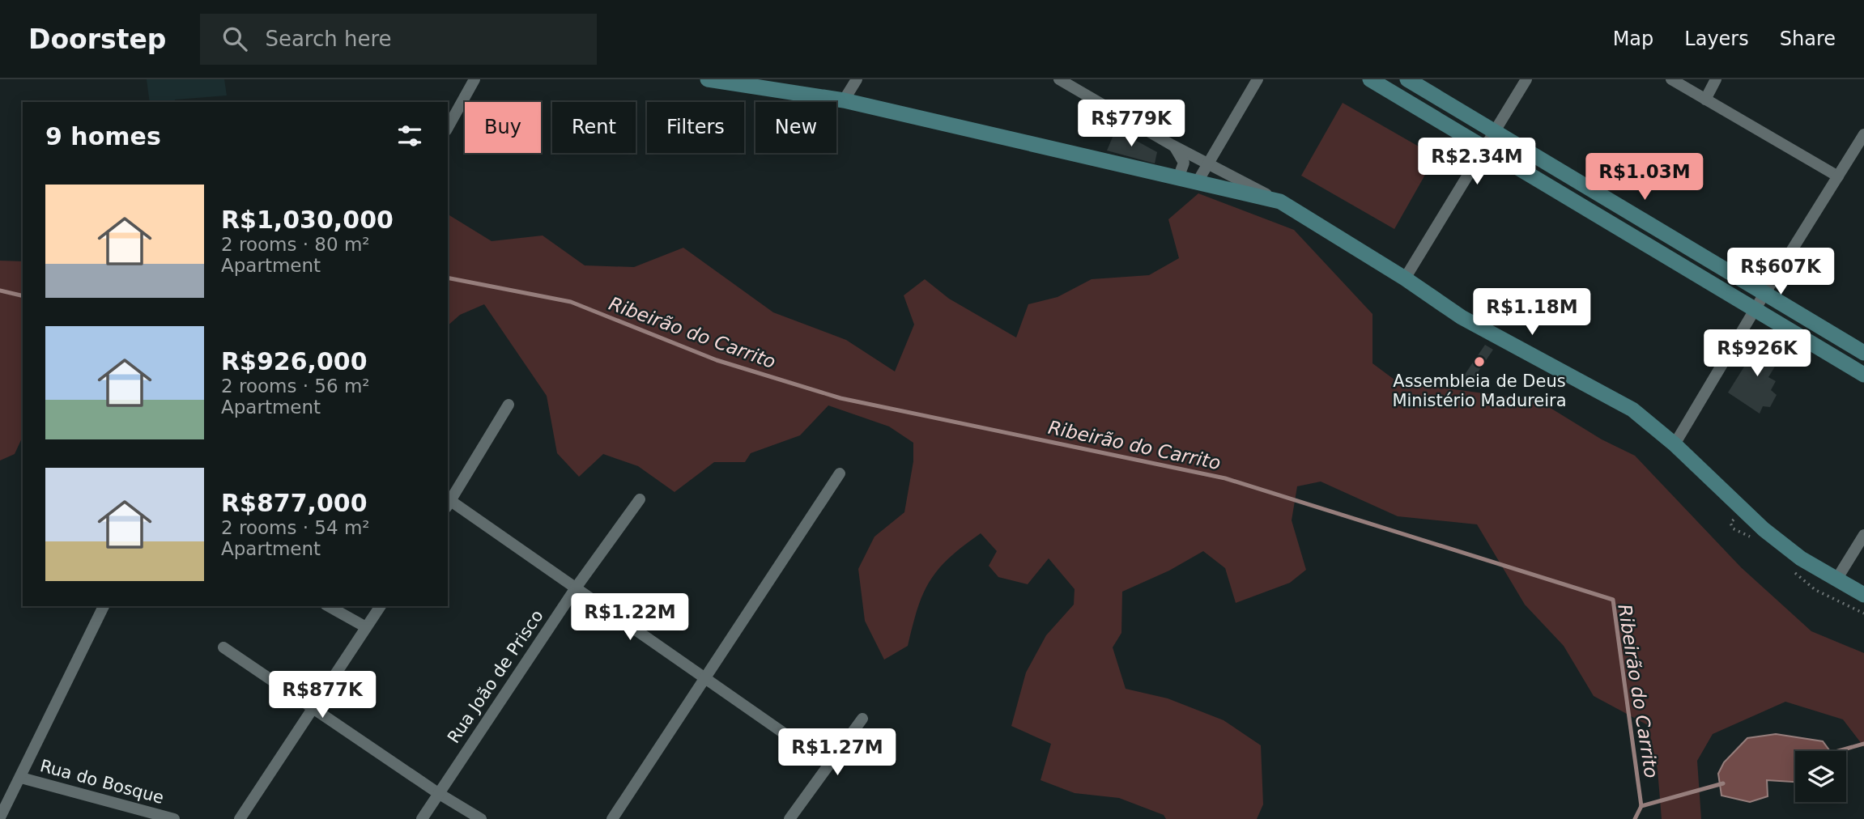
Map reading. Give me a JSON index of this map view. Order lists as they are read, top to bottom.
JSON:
{
  "streets": {
    "street": ["Rua João de Prisco", "Rua do Bosque"]
  },
  "water": ["Ribeirão do Carrito"],
  "places": ["Assembleia de Deus Ministério Madureira"],
  "page": {
    "header": "Doorstep",
    "search": "Search here",
    "nav": ["Map", "Layers", "Share"],
    "price": [
      "R$779K",
      "R$2.34M",
      "R$1.03M",
      "R$607K",
      "R$1.18M",
      "R$926K",
      "R$1.22M",
      "R$877K",
      "R$1.27M"
    ],
    "chip": [
      "Buy",
      "Rent",
      "Filters",
      "New"
    ],
    "heading": "9 homes",
    "list": [
      {
        "name": "R$1,030,000",
        "note": "2 rooms · 80 m² · Apartment"
      },
      {
        "name": "R$926,000",
        "note": "2 rooms · 56 m² · Apartment"
      },
      {
        "name": "R$877,000",
        "note": "2 rooms · 54 m² · Apartment"
      }
    ]
  }
}
